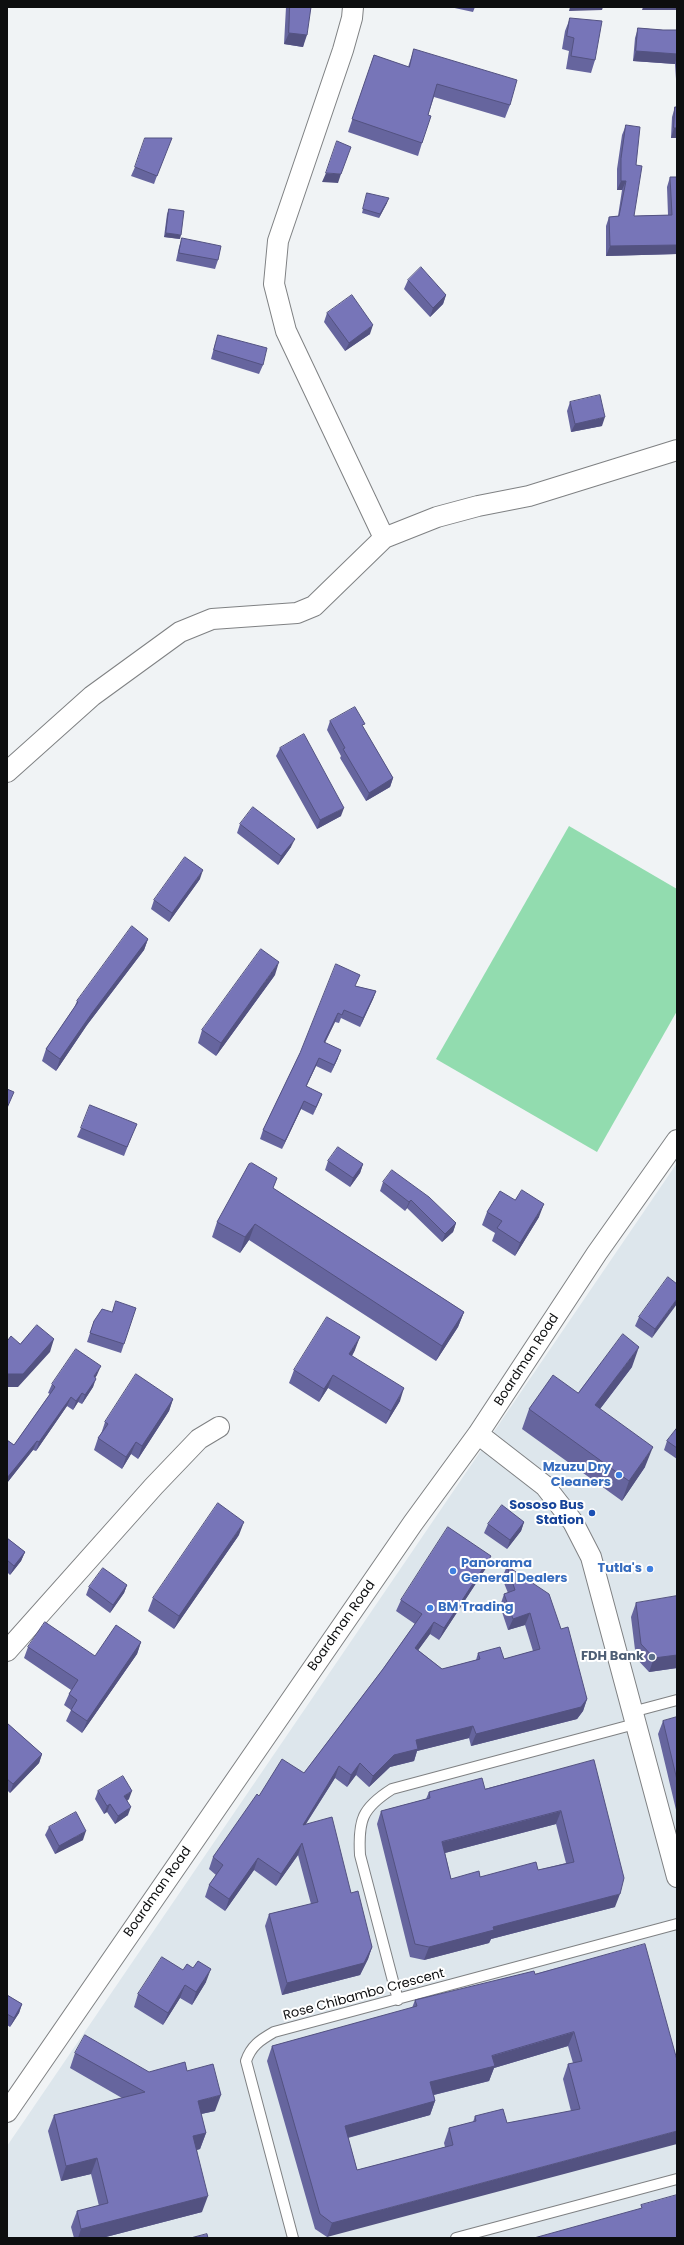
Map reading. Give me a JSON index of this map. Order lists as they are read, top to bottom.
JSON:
{
  "streets": {
    "street": ["Boardman Road"],
    "lane": ["Rose Chibambo Crescent"]
  },
  "places": [
    "Mzuzu Dry Cleaners",
    "Sososo Bus Station",
    "Tutla's",
    "Panorama General Dealers",
    "BM Trading",
    "FDH Bank"
  ]
}
